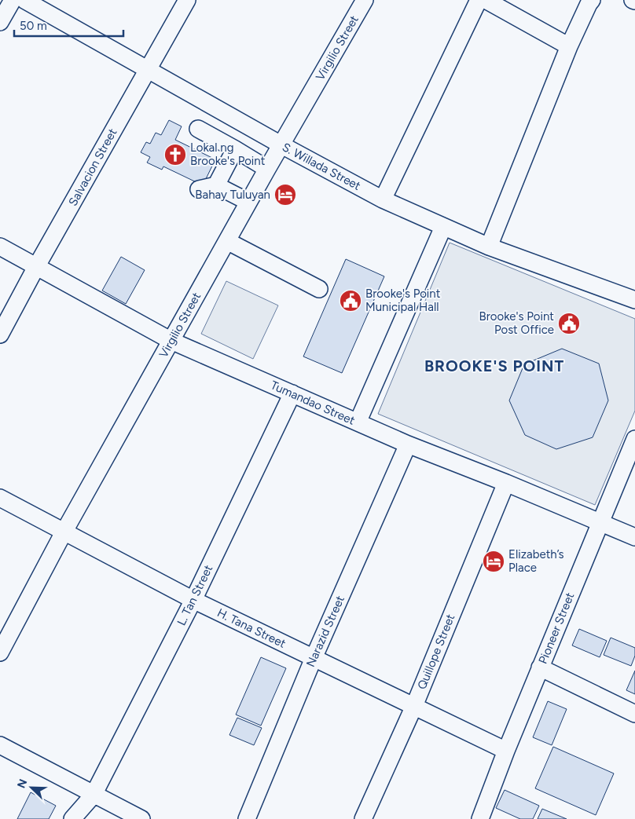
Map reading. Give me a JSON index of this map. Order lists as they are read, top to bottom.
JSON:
{
  "streets": {
    "street": [
      "Virgilio Street",
      "S. Willada Street",
      "Salvacion Street",
      "Tumandao Street",
      "L. Tan Street",
      "H. Tana Street",
      "Pioneer Street",
      "Narazid Street",
      "Quillope Street"
    ]
  },
  "crossings": [
    ["Virgilio Street", "S. Willada Street"],
    ["Virgilio Street", "Tumandao Street"],
    ["Virgilio Street", "H. Tana Street"],
    ["S. Willada Street", "Salvacion Street"],
    ["Salvacion Street", "Tumandao Street"],
    ["Tumandao Street", "L. Tan Street"],
    ["Tumandao Street", "Pioneer Street"],
    ["Tumandao Street", "Narazid Street"],
    ["Tumandao Street", "Quillope Street"],
    ["L. Tan Street", "H. Tana Street"],
    ["H. Tana Street", "Pioneer Street"],
    ["H. Tana Street", "Narazid Street"],
    ["H. Tana Street", "Quillope Street"]
  ],
  "districts": ["BROOKE'S POINT"],
  "places": {
    "church": ["Lokal ng Brooke's Point"],
    "hotel": ["Bahay Tuluyan", "Elizabeth’s Place"],
    "public building": ["Brooke's Point Municipal Hall", "Brooke's Point Post Office"]
  },
  "scale_bar": "50 m",
  "north": "top left"
}
